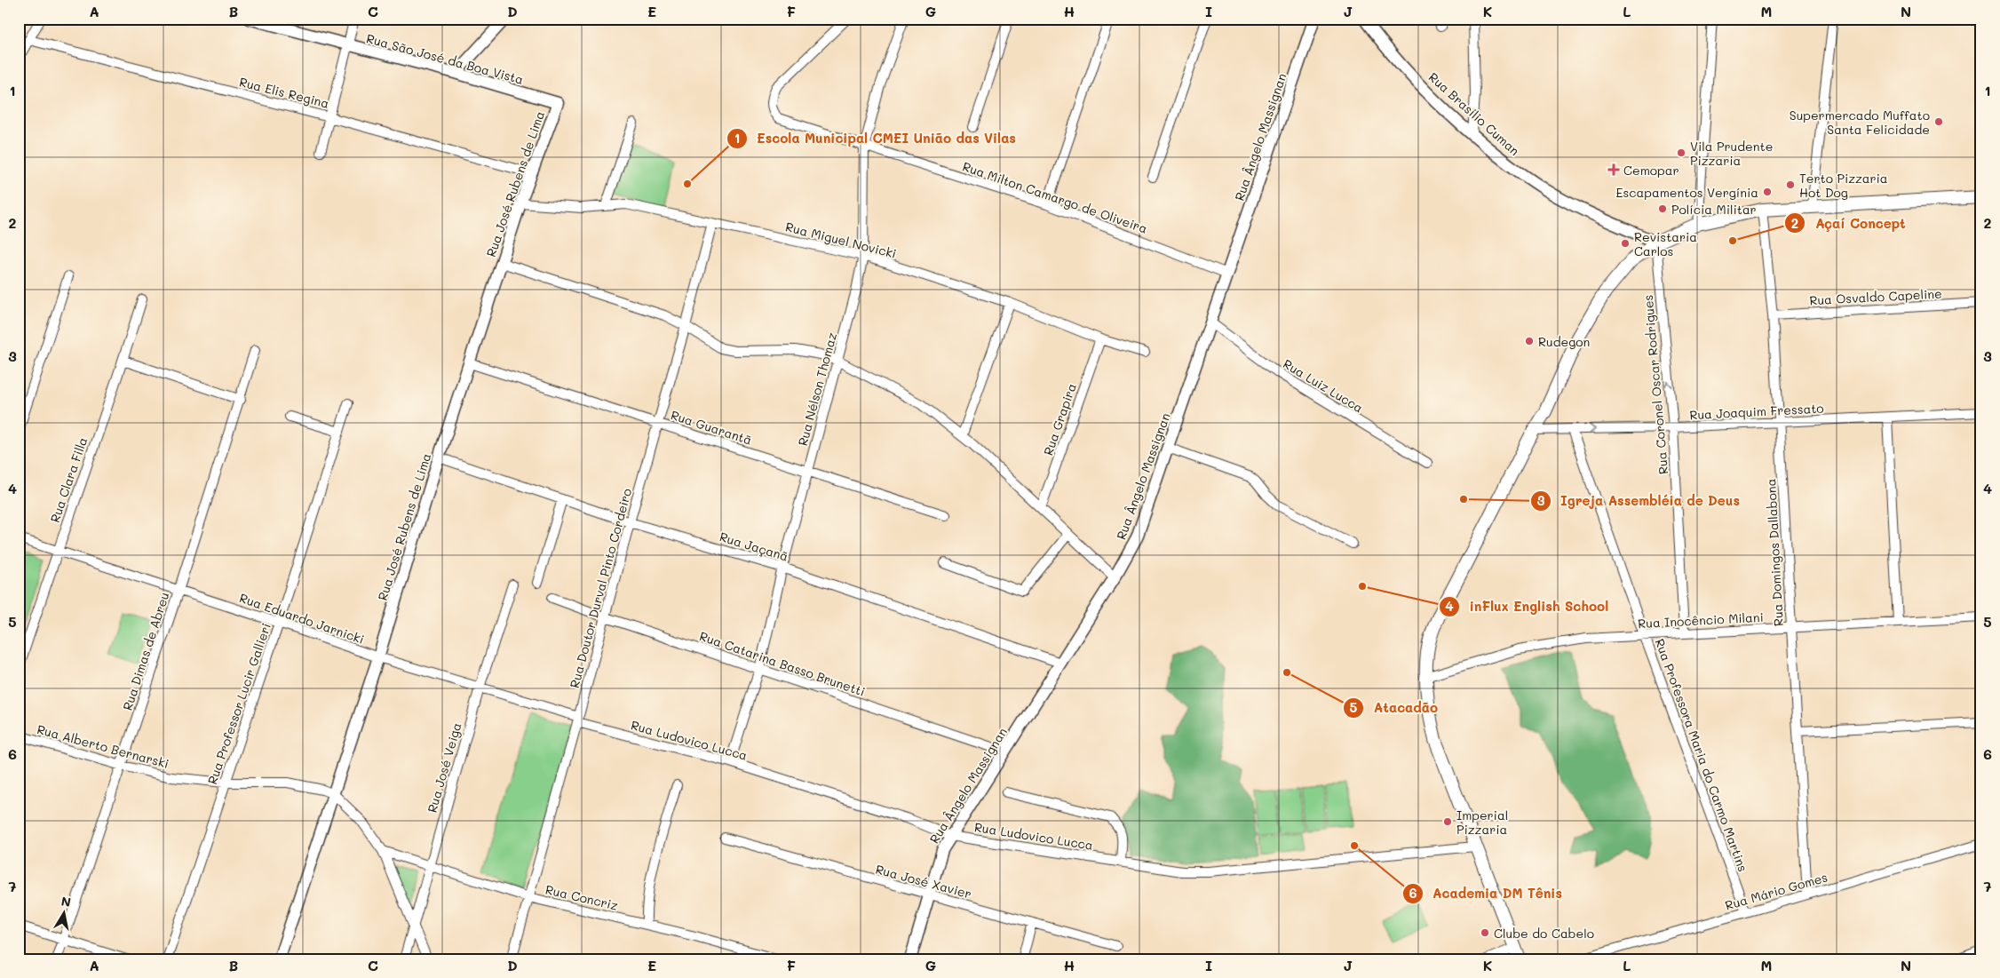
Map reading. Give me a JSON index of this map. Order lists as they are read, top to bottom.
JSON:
{
  "streets": {
    "street": [
      "Rua São José da Boa Vista",
      "Rua Elis Regina",
      "Rua Brasílio Cuman",
      "Rua Ângelo Massignan",
      "Rua José Rubens de Lima",
      "Rua Milton Camargo de Oliveira",
      "Rua Miguel Novicki",
      "Rua Osvaldo Capeline",
      "Rua Coronel Oscar Rodrigues",
      "Rua Luiz Lucca",
      "Rua Nélson Thomaz",
      "Rua Joaquim Fressato",
      "Rua Grapira",
      "Rua Guarantã",
      "Rua Clara Filla",
      "Rua Jaçanã",
      "Rua Domingos Dallabona",
      "Rua Doutor Durval Pinto Cordeiro",
      "Rua Eduardo Jarnicki",
      "Rua Inocêncio Milani",
      "Rua Dimas de Abreu",
      "Rua Catarina Basso Brunetti",
      "Rua Professor Lucir Gallieri",
      "Rua Ludovico Lucca",
      "Rua Alberto Bernarski",
      "Rua Professora Maria do Carmo Martins",
      "Rua José Veiga",
      "Rua José Xavier",
      "Rua Mário Gomes",
      "Rua Concriz"
    ]
  },
  "crossings": [
    ["Rua São José da Boa Vista", "Rua José Rubens de Lima"],
    ["Rua Elis Regina", "Rua José Rubens de Lima"],
    ["Rua Brasílio Cuman", "Rua Coronel Oscar Rodrigues"],
    ["Rua Ângelo Massignan", "Rua Milton Camargo de Oliveira"],
    ["Rua Ângelo Massignan", "Rua Luiz Lucca"],
    ["Rua Ângelo Massignan", "Rua Jaçanã"],
    ["Rua Ângelo Massignan", "Rua Catarina Basso Brunetti"],
    ["Rua Ângelo Massignan", "Rua Ludovico Lucca"],
    ["Rua Ângelo Massignan", "Rua José Xavier"],
    ["Rua José Rubens de Lima", "Rua Miguel Novicki"],
    ["Rua José Rubens de Lima", "Rua Guarantã"],
    ["Rua José Rubens de Lima", "Rua Jaçanã"],
    ["Rua José Rubens de Lima", "Rua Eduardo Jarnicki"],
    ["Rua José Rubens de Lima", "Rua Alberto Bernarski"],
    ["Rua Milton Camargo de Oliveira", "Rua Nélson Thomaz"],
    ["Rua Miguel Novicki", "Rua Nélson Thomaz"],
    ["Rua Miguel Novicki", "Rua Grapira"],
    ["Rua Miguel Novicki", "Rua Doutor Durval Pinto Cordeiro"],
    ["Rua Osvaldo Capeline", "Rua Domingos Dallabona"],
    ["Rua Coronel Oscar Rodrigues", "Rua Joaquim Fressato"],
    ["Rua Coronel Oscar Rodrigues", "Rua Inocêncio Milani"],
    ["Rua Nélson Thomaz", "Rua Guarantã"],
    ["Rua Nélson Thomaz", "Rua Jaçanã"],
    ["Rua Nélson Thomaz", "Rua Catarina Basso Brunetti"],
    ["Rua Nélson Thomaz", "Rua Ludovico Lucca"],
    ["Rua Joaquim Fressato", "Rua Domingos Dallabona"],
    ["Rua Joaquim Fressato", "Rua Professora Maria do Carmo Martins"],
    ["Rua Guarantã", "Rua Doutor Durval Pinto Cordeiro"],
    ["Rua Clara Filla", "Rua Eduardo Jarnicki"],
    ["Rua Jaçanã", "Rua Doutor Durval Pinto Cordeiro"],
    ["Rua Domingos Dallabona", "Rua Inocêncio Milani"],
    ["Rua Domingos Dallabona", "Rua Mário Gomes"],
    ["Rua Doutor Durval Pinto Cordeiro", "Rua Eduardo Jarnicki"],
    ["Rua Doutor Durval Pinto Cordeiro", "Rua Catarina Basso Brunetti"],
    ["Rua Doutor Durval Pinto Cordeiro", "Rua Ludovico Lucca"],
    ["Rua Doutor Durval Pinto Cordeiro", "Rua Concriz"],
    ["Rua Eduardo Jarnicki", "Rua Dimas de Abreu"],
    ["Rua Eduardo Jarnicki", "Rua Professor Lucir Gallieri"],
    ["Rua Eduardo Jarnicki", "Rua Ludovico Lucca"],
    ["Rua Eduardo Jarnicki", "Rua José Veiga"],
    ["Rua Inocêncio Milani", "Rua Professora Maria do Carmo Martins"],
    ["Rua Dimas de Abreu", "Rua Alberto Bernarski"],
    ["Rua Professor Lucir Gallieri", "Rua Alberto Bernarski"],
    ["Rua Professora Maria do Carmo Martins", "Rua Mário Gomes"],
    ["Rua José Veiga", "Rua Concriz"]
  ],
  "one_way": ["Rua Coronel Oscar Rodrigues"],
  "places": {
    "other": [
      "Supermercado Muffato Santa Felicidade",
      "Vila Prudente Pizzaria",
      "Escola Municipal CMEI União das Vilas",
      "Terto Pizzaria Hot Dog",
      "Escapamentos Vergínia",
      "Polícia Militar",
      "Açaí Concept",
      "Revistaria Carlos",
      "Rudegon",
      "Igreja Assembléia de Deus",
      "inFlux English School",
      "Atacadão",
      "Imperial Pizzaria",
      "Academia DM Tênis",
      "Clube do Cabelo"
    ],
    "health": ["Cemopar"]
  },
  "north": "top",
  "grid": {
    "columns": [
      "A",
      "B",
      "C",
      "D",
      "E",
      "F",
      "G",
      "H",
      "I",
      "J",
      "K",
      "L",
      "M",
      "N"
    ],
    "rows": [
      "1",
      "2",
      "3",
      "4",
      "5",
      "6",
      "7"
    ]
  }
}
